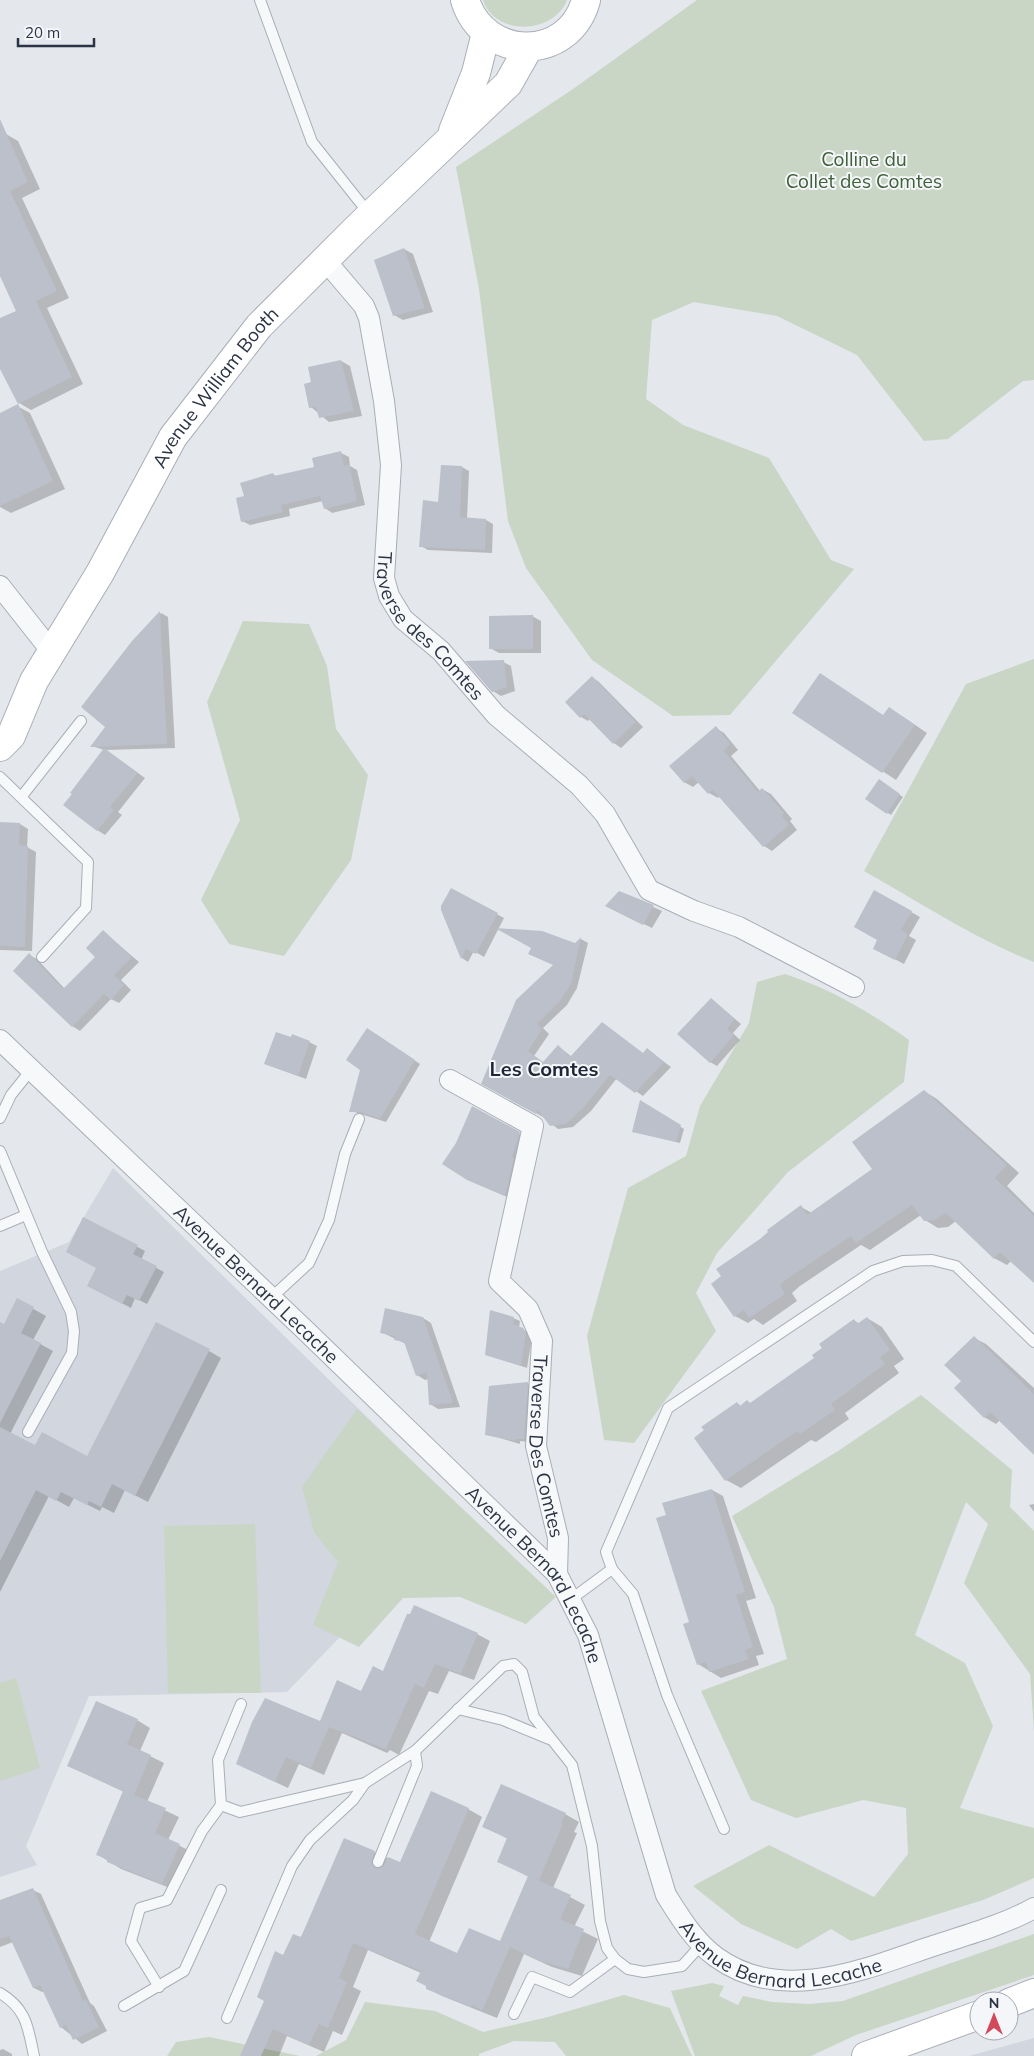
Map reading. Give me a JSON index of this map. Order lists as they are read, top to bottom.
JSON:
{
  "streets": {
    "street": [
      "Avenue William Booth",
      "Traverse des Comtes",
      "Avenue Bernard Lecache",
      "Traverse Des Comtes"
    ]
  },
  "crossings": [
    ["Avenue William Booth", "Traverse des Comtes"],
    ["Avenue Bernard Lecache", "Traverse Des Comtes"]
  ],
  "districts": ["Les Comtes"],
  "parks": ["Colline du Collet des Comtes"],
  "scale_bar": "20 m",
  "north": "top"
}
